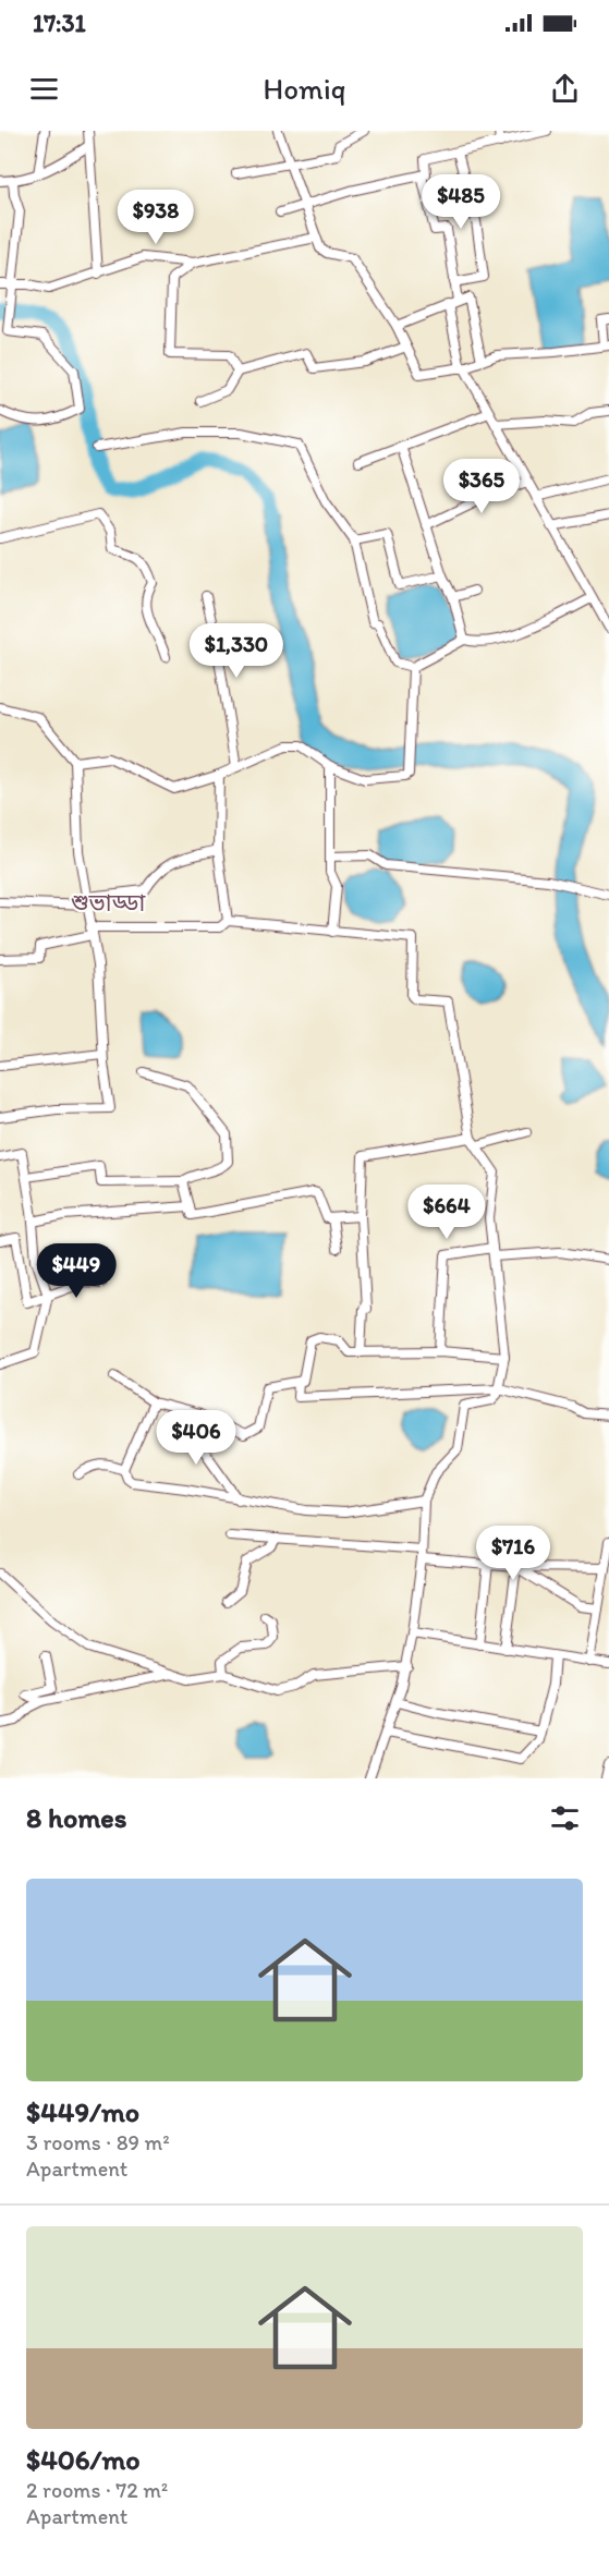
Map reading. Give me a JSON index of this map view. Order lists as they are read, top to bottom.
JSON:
{
  "districts": ["শুভাড্ডা"],
  "page": {
    "status": "17:31",
    "header": "Homiq",
    "price": [
      "$485",
      "$938",
      "$365",
      "$1,330",
      "$664",
      "$449",
      "$406",
      "$716"
    ],
    "heading": "8 homes",
    "list": [
      {
        "name": "$449/mo",
        "note": "3 rooms · 89 m² · Apartment"
      },
      {
        "name": "$406/mo",
        "note": "2 rooms · 72 m² · Apartment"
      }
    ]
  }
}
